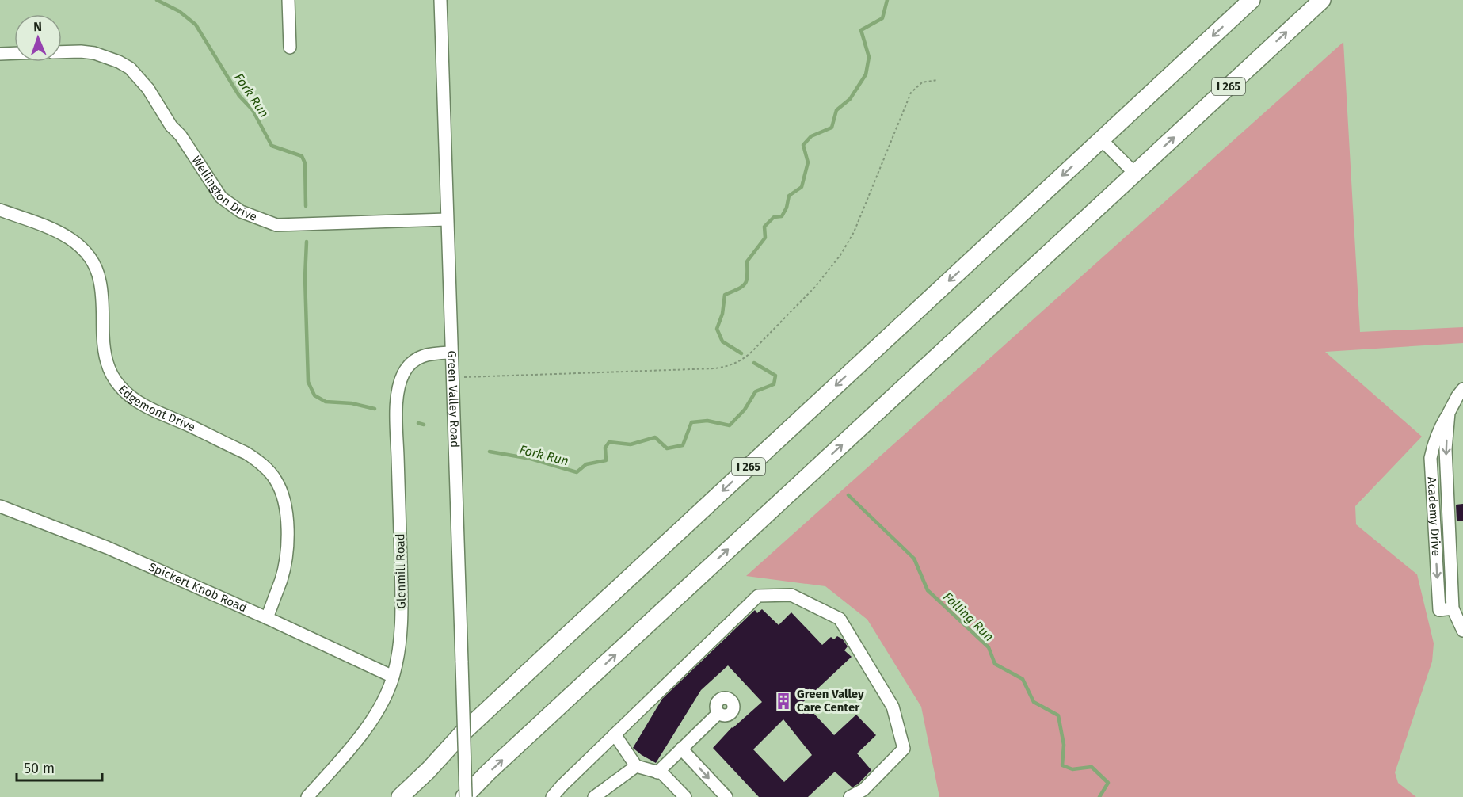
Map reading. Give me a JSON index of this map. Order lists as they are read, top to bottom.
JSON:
{
  "streets": {
    "highway": ["I 265"],
    "street": [
      "Wellington Drive",
      "Green Valley Road",
      "Edgemont Drive",
      "Academy Drive",
      "Glenmill Road",
      "Spickert Knob Road"
    ]
  },
  "crossings": [
    ["I 265", "Green Valley Road"],
    ["Wellington Drive", "Green Valley Road"],
    ["Green Valley Road", "Glenmill Road"],
    ["Edgemont Drive", "Spickert Knob Road"],
    ["Glenmill Road", "Spickert Knob Road"]
  ],
  "one_way": ["Academy Drive"],
  "water": ["Fork Run", "Falling Run"],
  "places": {
    "building": ["Green Valley Care Center"]
  },
  "scale_bar": "50 m",
  "north": "top"
}
